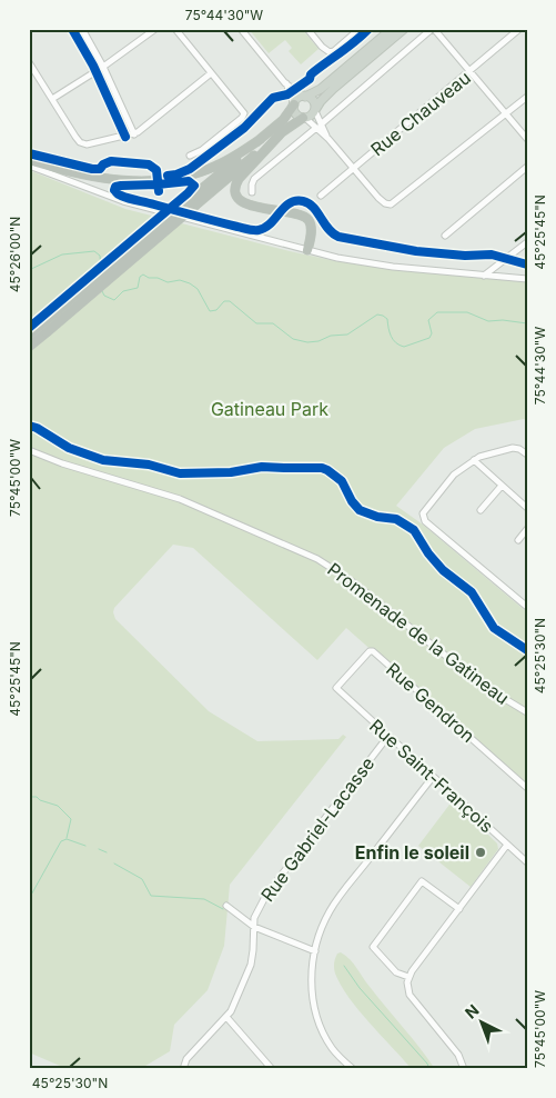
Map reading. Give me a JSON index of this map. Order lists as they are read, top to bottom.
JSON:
{
  "streets": {
    "street": [
      "Rue Chauveau",
      "Promenade de la Gatineau",
      "Rue Gendron",
      "Rue Saint-François",
      "Rue Gabriel-Lacasse"
    ]
  },
  "crossings": [
    ["Rue Gendron", "Rue Saint-François"],
    ["Rue Saint-François", "Rue Gabriel-Lacasse"]
  ],
  "parks": ["Gatineau Park"],
  "places": ["Enfin le soleil"],
  "north": "top left",
  "coordinates": [
    "75°44'30\"W",
    "45°25'45\"N",
    "45°26'00\"N",
    "75°45'00\"W",
    "45°25'30\"N"
  ]
}
